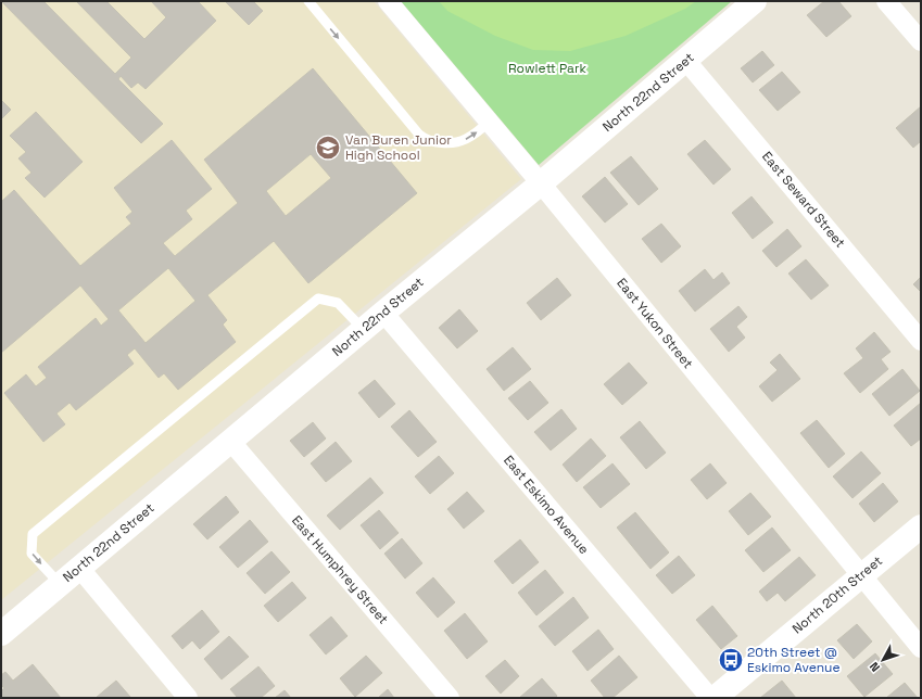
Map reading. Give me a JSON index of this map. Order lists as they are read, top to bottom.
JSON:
{
  "streets": {
    "street": [
      "North 22nd Street",
      "East Seward Street",
      "East Yukon Street",
      "East Eskimo Avenue",
      "East Humphrey Street",
      "North 20th Street"
    ]
  },
  "crossings": [
    ["North 22nd Street", "East Seward Street"],
    ["North 22nd Street", "East Yukon Street"],
    ["North 22nd Street", "East Eskimo Avenue"],
    ["North 22nd Street", "East Humphrey Street"],
    ["East Yukon Street", "North 20th Street"]
  ],
  "parks": ["Rowlett Park"],
  "places": {
    "school or university": ["Van Buren Junior High School"],
    "bus stop": ["20th Street @ Eskimo Avenue"]
  },
  "north": "bottom left"
}
